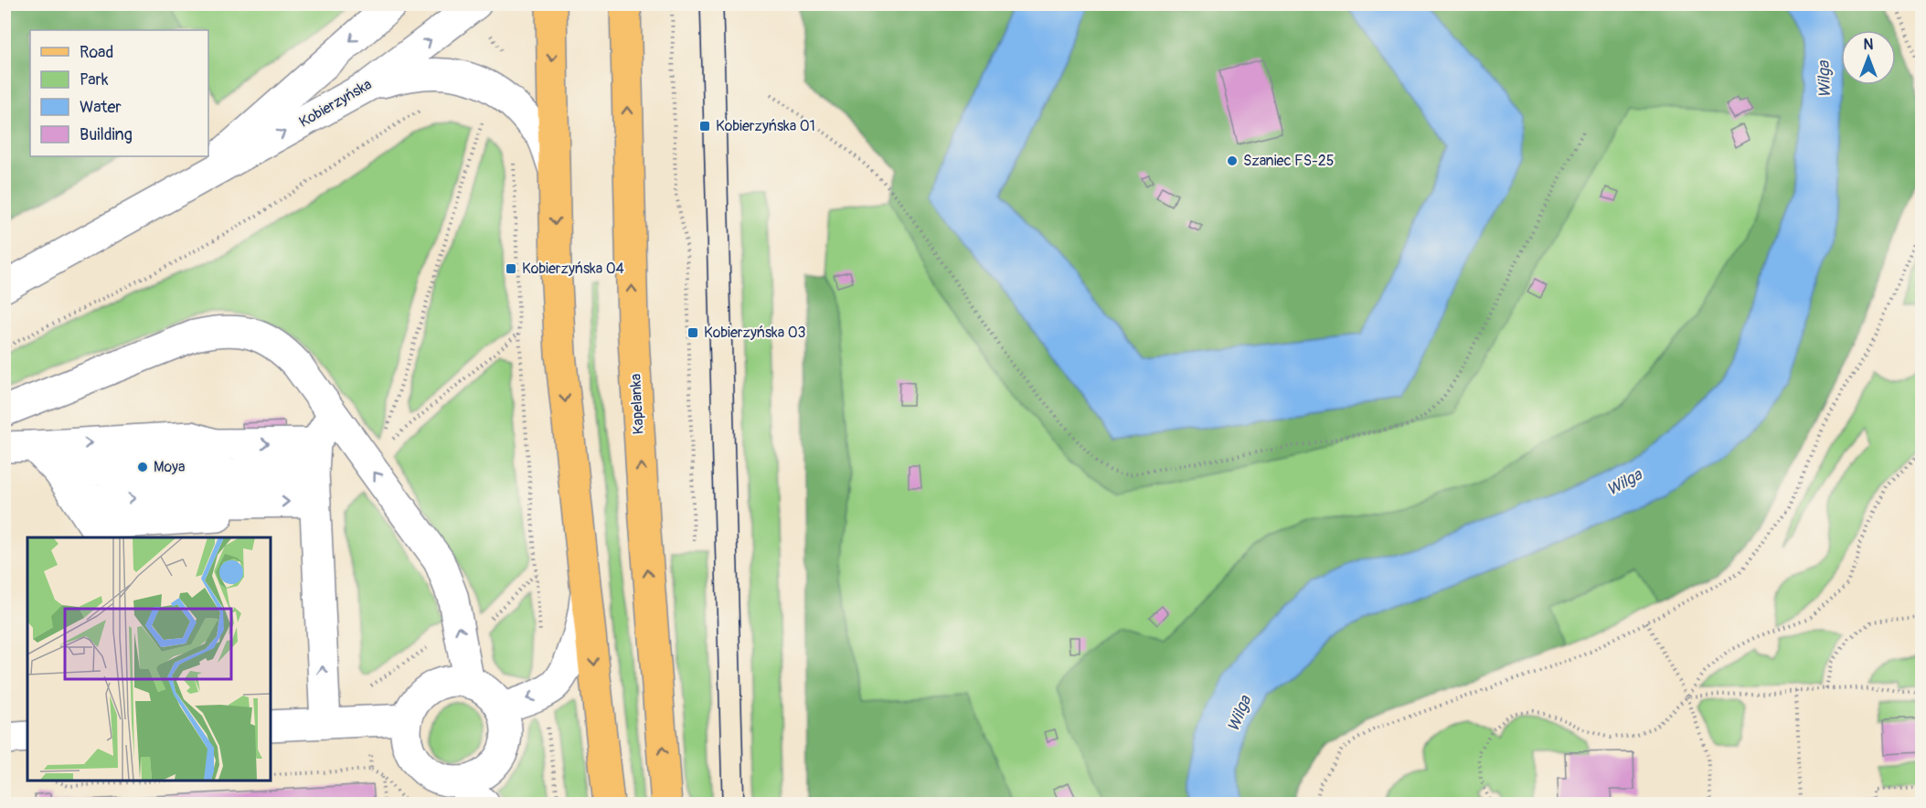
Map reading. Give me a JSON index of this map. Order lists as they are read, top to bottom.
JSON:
{
  "streets": {
    "main road": ["Kapelanka"],
    "street": ["Kobierzyńska"]
  },
  "water": ["Wilga"],
  "places": {
    "transit": ["Kobierzyńska 01", "Kobierzyńska 04", "Kobierzyńska 03"],
    "other": ["Szaniec FS-25", "Moya"]
  },
  "legend": [
    "Road",
    "Park",
    "Water",
    "Building"
  ],
  "north": "top"
}
